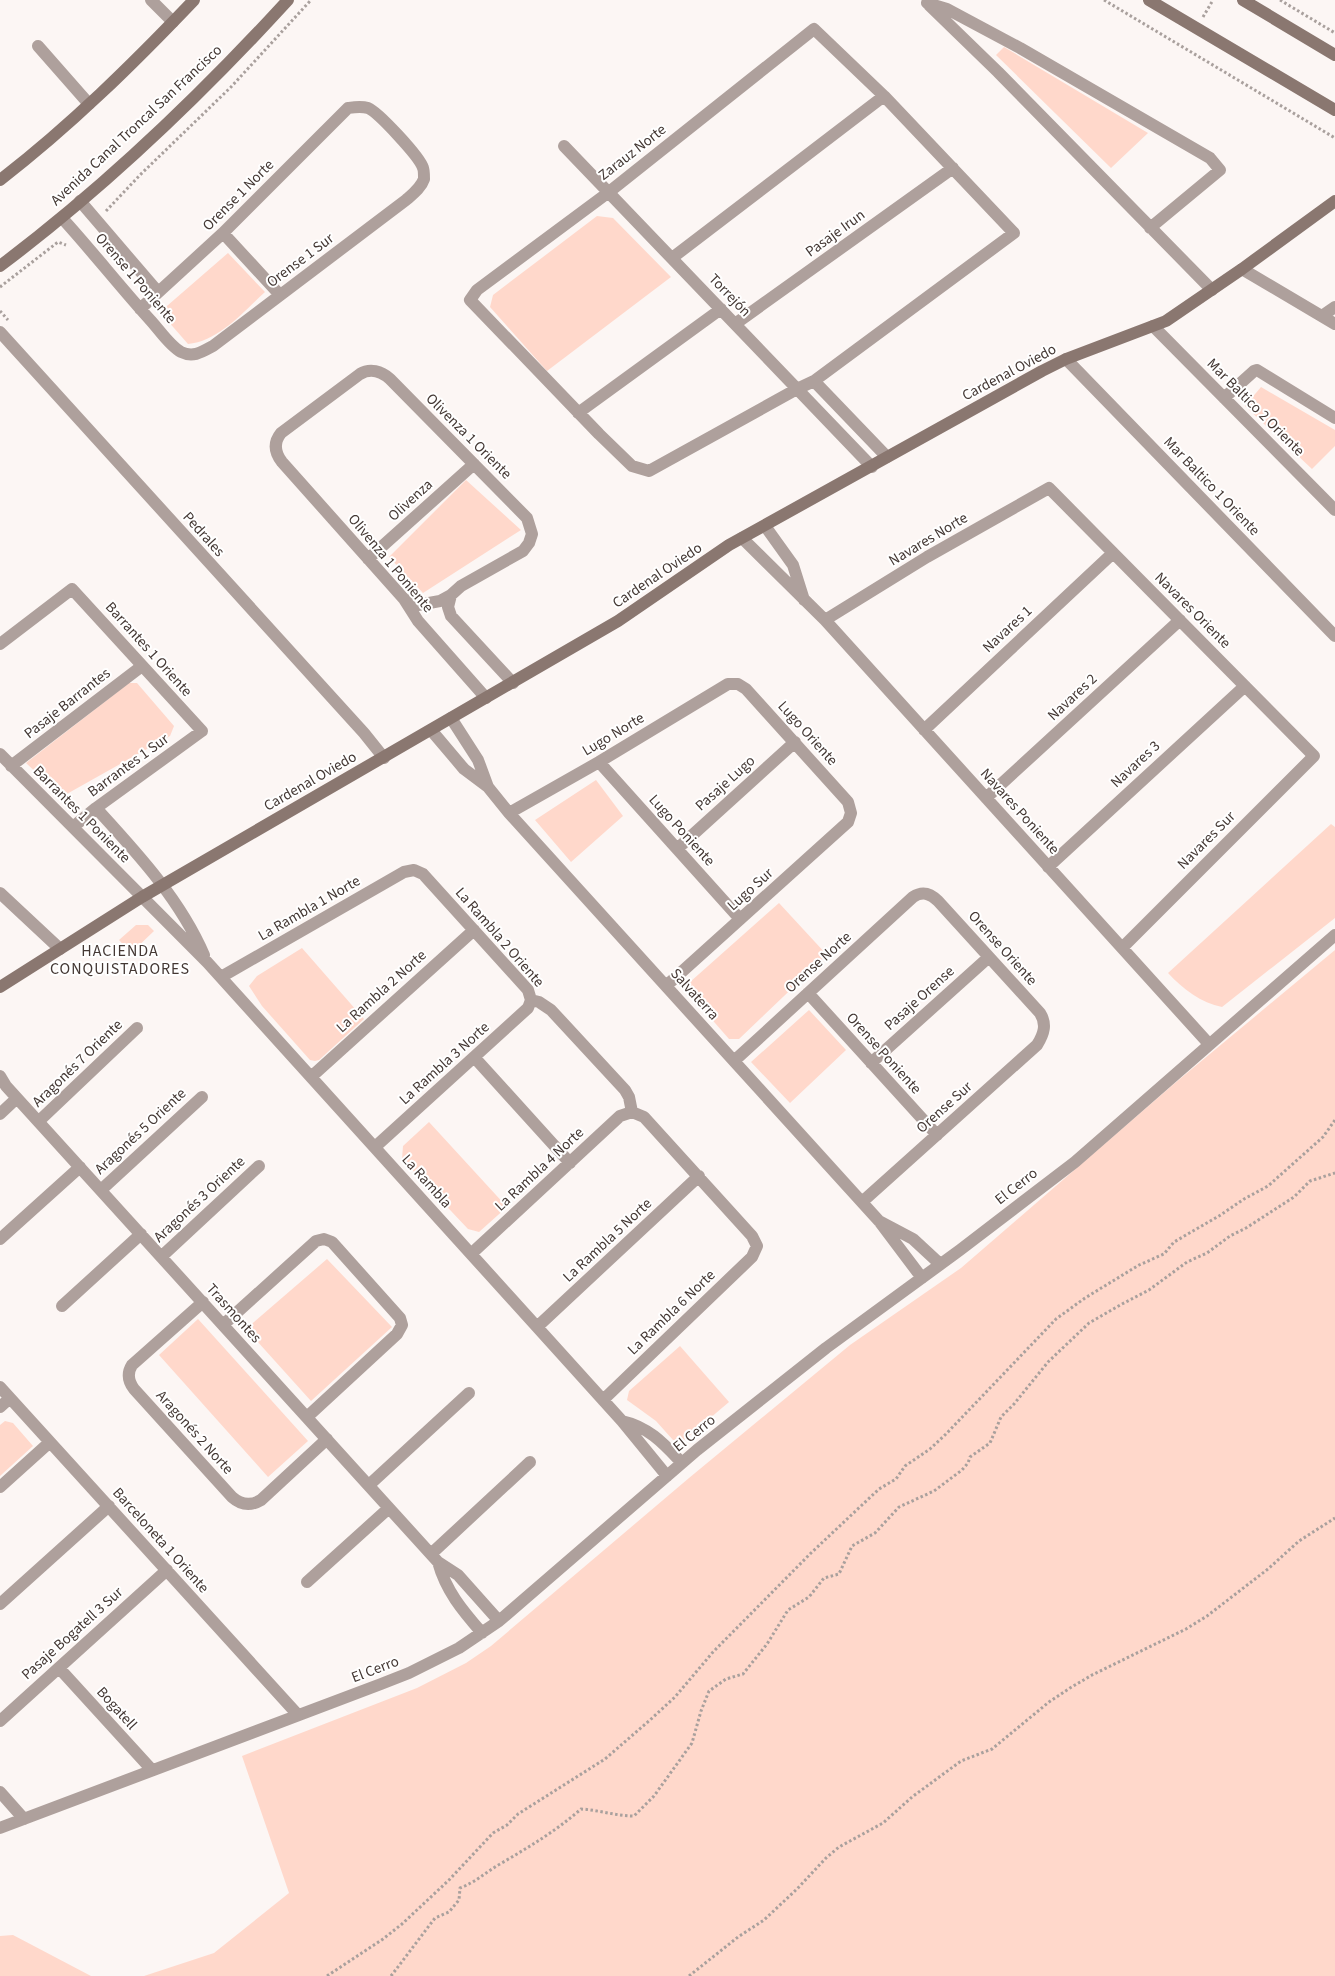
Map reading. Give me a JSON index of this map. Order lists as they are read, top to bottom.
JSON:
{
  "streets": {
    "street": [
      "Avenida Canal Troncal San Francisco",
      "Zarauz Norte",
      "Orense 1 Norte",
      "Pasaje Irun",
      "Orense 1 Sur",
      "Orense 1 Poniente",
      "Torrejón",
      "Cardenal Oviedo",
      "Mar Baltico 2 Oriente",
      "Olivenza 1 Oriente",
      "Mar Baltico 1 Oriente",
      "Olivenza",
      "Pedrales",
      "Navares Norte",
      "Olivenza 1 Poniente",
      "Navares Oriente",
      "Navares 1",
      "Barrantes 1 Oriente",
      "Navares 2",
      "Pasaje Barrantes",
      "Lugo Oriente",
      "Lugo Norte",
      "Navares 3",
      "Barrantes 1 Sur",
      "Pasaje Lugo",
      "Navares Poniente",
      "Barrantes 1 Poniente",
      "Lugo Poniente",
      "Navares Sur",
      "Lugo Sur",
      "La Rambla 1 Norte",
      "La Rambla 2 Oriente",
      "Orense Oriente",
      "Orense Norte",
      "La Rambla 2 Norte",
      "Salvaterra",
      "Pasaje Orense",
      "Orense Poniente",
      "Aragonés 7 Oriente",
      "La Rambla 3 Norte",
      "Orense Sur",
      "Aragonés 5 Oriente",
      "La Rambla 4 Norte",
      "La Rambla",
      "El Cerro",
      "Aragonés 3 Oriente",
      "La Rambla 5 Norte",
      "La Rambla 6 Norte",
      "Trasmontes",
      "Aragonés 2 Norte",
      "Barceloneta 1 Oriente",
      "Pasaje Bogatell 3 Sur",
      "Bogatell"
    ]
  },
  "crossings": [
    ["Avenida Canal Troncal San Francisco", "Orense 1 Poniente"],
    ["Zarauz Norte", "Torrejón"],
    ["Orense 1 Norte", "Orense 1 Sur"],
    ["Orense 1 Norte", "Orense 1 Poniente"],
    ["Pasaje Irun", "Torrejón"],
    ["Orense 1 Sur", "Orense 1 Poniente"],
    ["Torrejón", "Cardenal Oviedo"],
    ["Cardenal Oviedo", "Mar Baltico 2 Oriente"],
    ["Cardenal Oviedo", "Mar Baltico 1 Oriente"],
    ["Cardenal Oviedo", "Pedrales"],
    ["Cardenal Oviedo", "Olivenza 1 Poniente"],
    ["Cardenal Oviedo", "Navares Poniente"],
    ["Cardenal Oviedo", "Barrantes 1 Poniente"],
    ["Cardenal Oviedo", "Salvaterra"],
    ["Cardenal Oviedo", "La Rambla"],
    ["Olivenza 1 Oriente", "Olivenza"],
    ["Olivenza 1 Oriente", "Olivenza 1 Poniente"],
    ["Olivenza", "Olivenza 1 Poniente"],
    ["Navares Norte", "Navares Oriente"],
    ["Navares Norte", "Navares Poniente"],
    ["Navares Oriente", "Navares 1"],
    ["Navares Oriente", "Navares 2"],
    ["Navares Oriente", "Navares 3"],
    ["Navares Oriente", "Navares Sur"],
    ["Navares 1", "Navares Poniente"],
    ["Barrantes 1 Oriente", "Pasaje Barrantes"],
    ["Barrantes 1 Oriente", "Barrantes 1 Sur"],
    ["Navares 2", "Navares Poniente"],
    ["Pasaje Barrantes", "Barrantes 1 Poniente"],
    ["Lugo Oriente", "Lugo Norte"],
    ["Lugo Oriente", "Pasaje Lugo"],
    ["Lugo Oriente", "Lugo Sur"],
    ["Lugo Norte", "Lugo Poniente"],
    ["Lugo Norte", "Salvaterra"],
    ["Navares 3", "Navares Poniente"],
    ["Barrantes 1 Sur", "Barrantes 1 Poniente"],
    ["Pasaje Lugo", "Lugo Poniente"],
    ["Navares Poniente", "Navares Sur"],
    ["Navares Poniente", "El Cerro"],
    ["Barrantes 1 Poniente", "La Rambla"],
    ["Lugo Poniente", "Lugo Sur"],
    ["Lugo Sur", "Salvaterra"],
    ["La Rambla 1 Norte", "La Rambla 2 Oriente"],
    ["La Rambla 1 Norte", "La Rambla"],
    ["La Rambla 2 Oriente", "La Rambla 2 Norte"],
    ["La Rambla 2 Oriente", "La Rambla 3 Norte"],
    ["La Rambla 2 Oriente", "La Rambla 4 Norte"],
    ["Orense Oriente", "Orense Norte"],
    ["Orense Oriente", "Pasaje Orense"],
    ["Orense Oriente", "Orense Sur"],
    ["Orense Norte", "Salvaterra"],
    ["Orense Norte", "Orense Poniente"],
    ["La Rambla 2 Norte", "La Rambla"],
    ["Salvaterra", "Orense Sur"],
    ["Salvaterra", "El Cerro"],
    ["Pasaje Orense", "Orense Poniente"],
    ["Orense Poniente", "Orense Sur"],
    ["Aragonés 7 Oriente", "Trasmontes"],
    ["La Rambla 3 Norte", "La Rambla"],
    ["Aragonés 5 Oriente", "Trasmontes"],
    ["La Rambla 4 Norte", "La Rambla"],
    ["La Rambla", "El Cerro"],
    ["La Rambla", "La Rambla 5 Norte"],
    ["La Rambla", "La Rambla 6 Norte"],
    ["El Cerro", "Trasmontes"],
    ["El Cerro", "Barceloneta 1 Oriente"],
    ["El Cerro", "Bogatell"],
    ["Aragonés 3 Oriente", "Trasmontes"],
    ["La Rambla 5 Norte", "La Rambla 6 Norte"],
    ["Trasmontes", "Aragonés 2 Norte"],
    ["Barceloneta 1 Oriente", "Pasaje Bogatell 3 Sur"],
    ["Pasaje Bogatell 3 Sur", "Bogatell"]
  ],
  "districts": ["HACIENDA CONQUISTADORES"]
}
